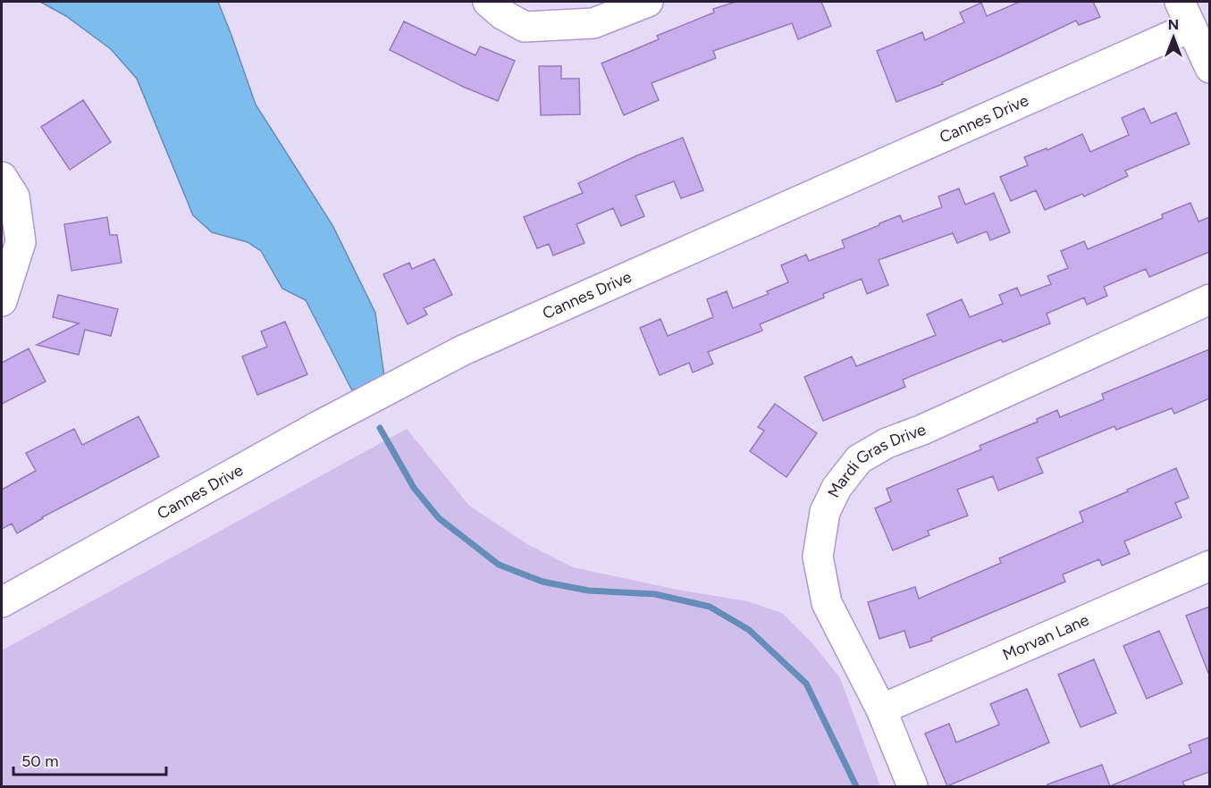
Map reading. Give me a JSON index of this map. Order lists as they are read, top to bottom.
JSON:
{
  "streets": {
    "street": ["Cannes Drive", "Mardi Gras Drive", "Morvan Lane"]
  },
  "crossings": [
    ["Mardi Gras Drive", "Morvan Lane"]
  ],
  "scale_bar": "50 m",
  "north": "top"
}
